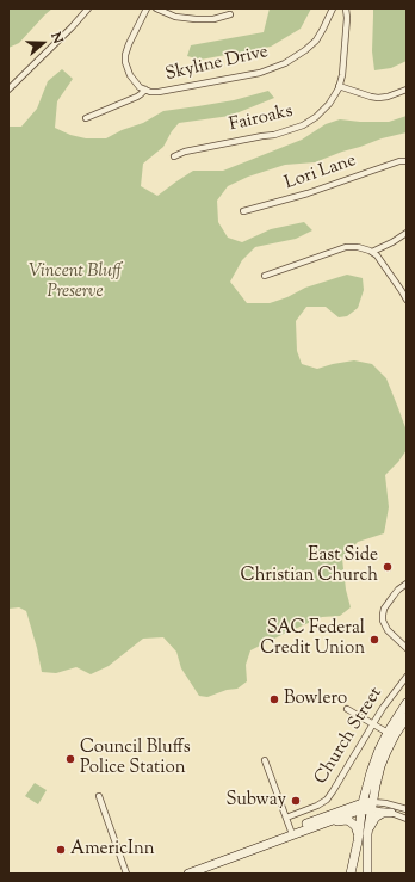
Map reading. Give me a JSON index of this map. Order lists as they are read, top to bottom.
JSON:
{
  "streets": {
    "street": [
      "Skyline Drive",
      "Fairoaks",
      "Lori Lane",
      "Church Street"
    ]
  },
  "parks": ["Vincent Bluff Preserve"],
  "places": [
    "East Side Christian Church",
    "SAC Federal Credit Union",
    "Bowlero",
    "Council Bluffs Police Station",
    "Subway",
    "AmericInn"
  ],
  "north": "right"
}
